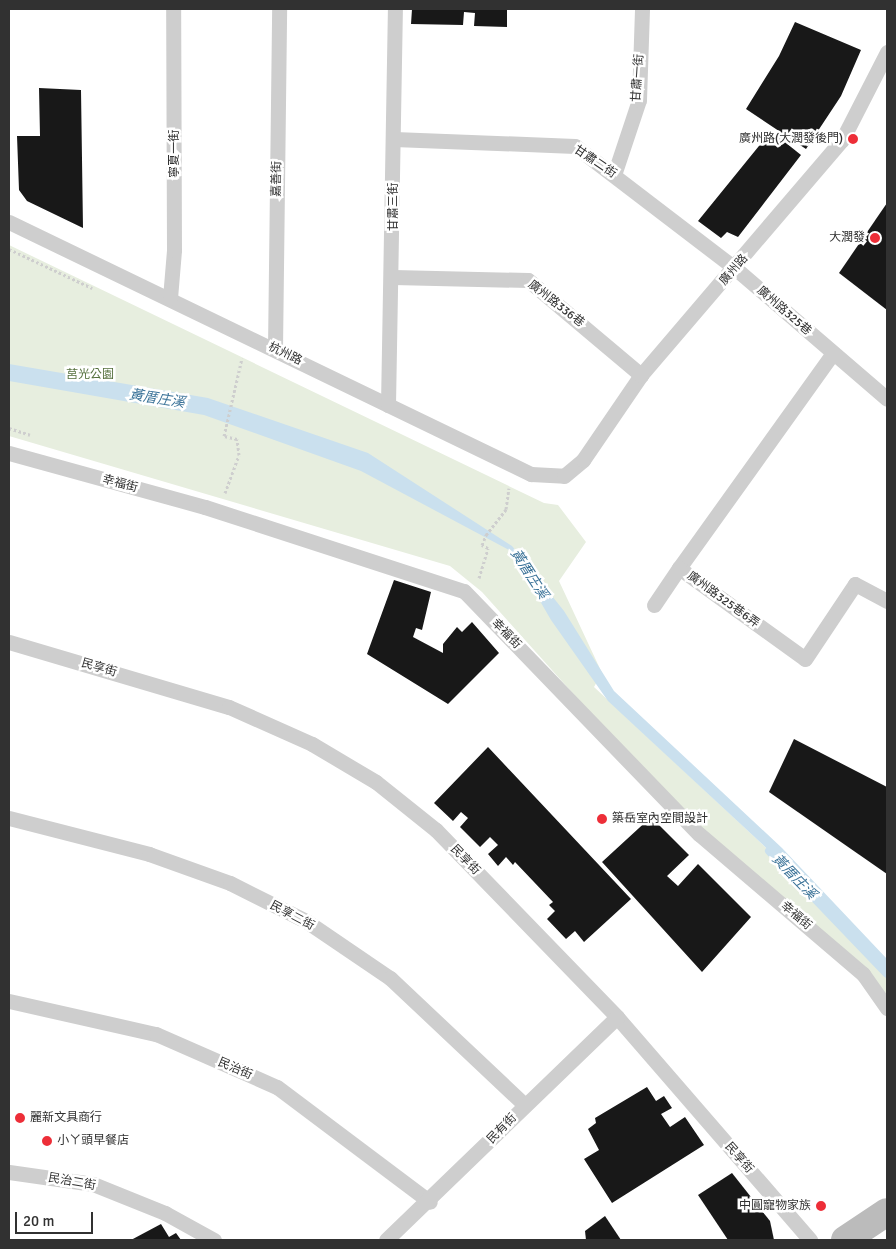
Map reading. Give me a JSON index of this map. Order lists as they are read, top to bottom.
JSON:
{
  "streets": {
    "lane": [
      "甘肅一街",
      "寧夏一街",
      "甘肅二街",
      "嘉善街",
      "甘肅三街",
      "廣州路",
      "廣州路336巷",
      "廣州路325巷",
      "杭州路",
      "幸福街",
      "廣州路325巷6弄",
      "民享街",
      "民享二街",
      "民治街",
      "民有街",
      "民治二街"
    ]
  },
  "crossings": [
    ["甘肅一街", "甘肅二街"],
    ["寧夏一街", "杭州路"],
    ["甘肅二街", "甘肅三街"],
    ["甘肅二街", "廣州路"],
    ["甘肅二街", "廣州路325巷"],
    ["嘉善街", "杭州路"],
    ["甘肅三街", "廣州路336巷"],
    ["甘肅三街", "杭州路"],
    ["廣州路", "廣州路336巷"],
    ["廣州路", "廣州路325巷"],
    ["廣州路", "杭州路"],
    ["廣州路325巷", "廣州路325巷6弄"],
    ["民享街", "民有街"],
    ["民享二街", "民有街"],
    ["民治街", "民有街"]
  ],
  "water": ["黃厝庄溪"],
  "parks": ["莒光公園"],
  "places": [
    "廣州路(大潤發後門)",
    "大潤發",
    "築岳室內空間設計",
    "麗新文具商行",
    "小ㄚ頭早餐店",
    "中圓寵物家族"
  ],
  "scale_bar": "20 m"
}
